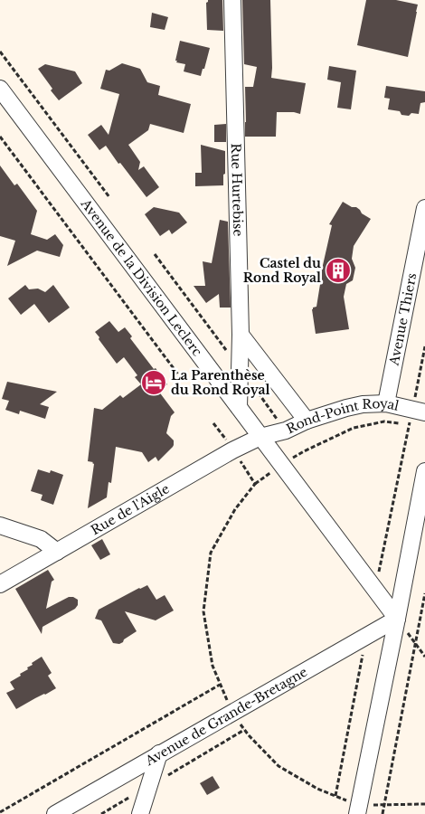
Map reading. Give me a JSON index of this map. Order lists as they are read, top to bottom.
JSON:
{
  "streets": {
    "street": [
      "Rue Hurtebise",
      "Avenue de la Division Leclerc",
      "Avenue Thiers",
      "Rond-Point Royal",
      "Rue de l'Aigle",
      "Avenue de Grande-Bretagne"
    ]
  },
  "crossings": [
    ["Rue Hurtebise", "Avenue de la Division Leclerc"],
    ["Avenue de la Division Leclerc", "Rond-Point Royal"],
    ["Avenue de la Division Leclerc", "Rue de l'Aigle"],
    ["Avenue de la Division Leclerc", "Avenue de Grande-Bretagne"],
    ["Avenue Thiers", "Rond-Point Royal"],
    ["Rond-Point Royal", "Rue de l'Aigle"]
  ],
  "places": {
    "building": ["Castel du Rond Royal"],
    "hotel": ["La Parenthèse du Rond Royal"]
  }
}
